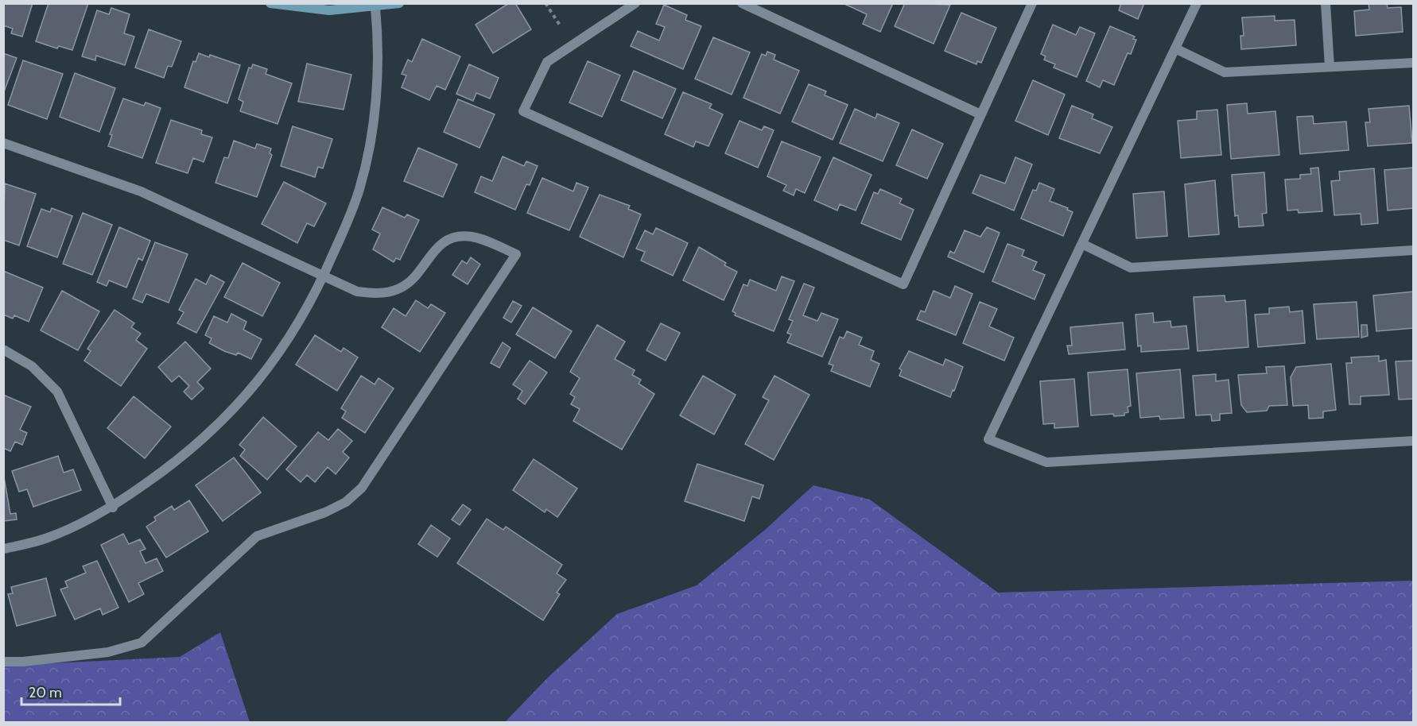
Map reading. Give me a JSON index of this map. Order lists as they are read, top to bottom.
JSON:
{
  "scale_bar": "20 m"
}
